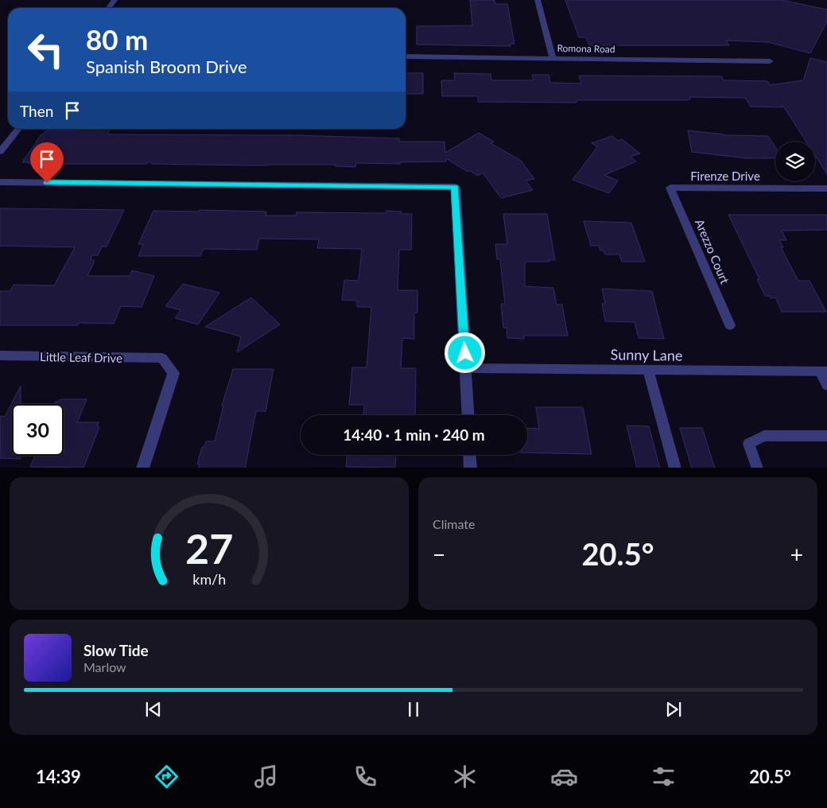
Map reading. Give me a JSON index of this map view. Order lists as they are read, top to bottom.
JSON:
{
  "streets": {
    "street": [
      "Romona Road",
      "Firenze Drive",
      "Arezzo Court",
      "Sunny Lane",
      "Little Leaf Drive"
    ]
  },
  "crossings": [
    ["Firenze Drive", "Arezzo Court"]
  ],
  "page": {
    "turn": ["80 m", "Spanish Broom Drive"],
    "then": "Then",
    "limit": "30",
    "trip": "14:40 · 1 min · 240 m",
    "tile": "Climate",
    "heat": ["−", "20.5°", "+"],
    "song": ["Slow Tide", "Marlow"],
    "tabs": ["14:39", "20.5°"],
    "gauge": ["27", "km/h"]
  }
}
